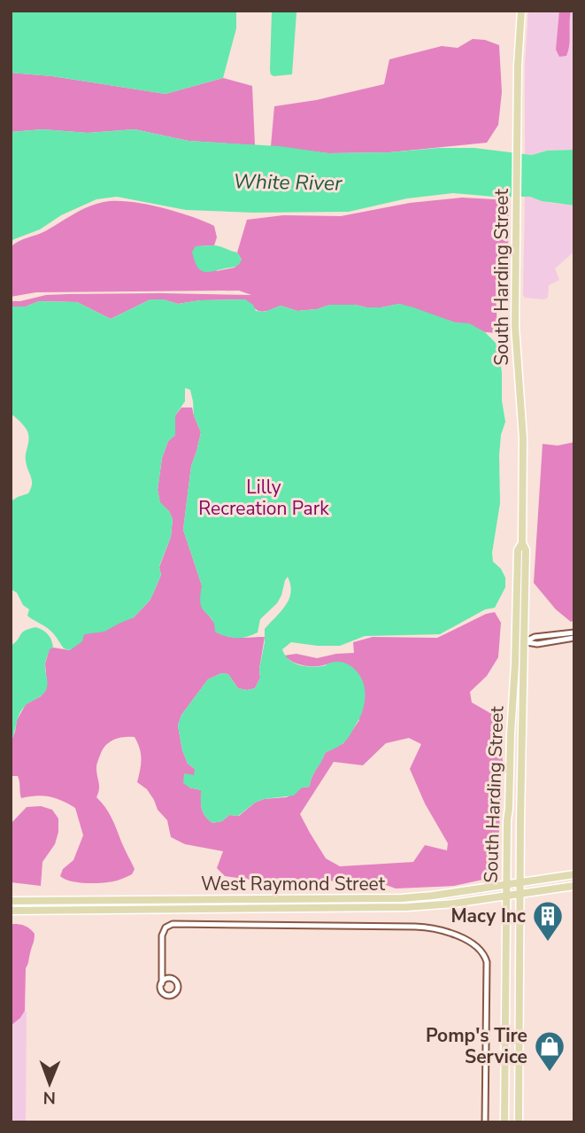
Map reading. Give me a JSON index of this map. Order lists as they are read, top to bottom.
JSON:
{
  "streets": {
    "main road": ["South Harding Street", "West Raymond Street"]
  },
  "crossings": [
    ["South Harding Street", "West Raymond Street"]
  ],
  "water": ["White River"],
  "parks": ["Lilly Recreation Park"],
  "places": {
    "building": ["Macy Inc"],
    "shop": ["Pomp's Tire Service"]
  },
  "north": "bottom"
}
